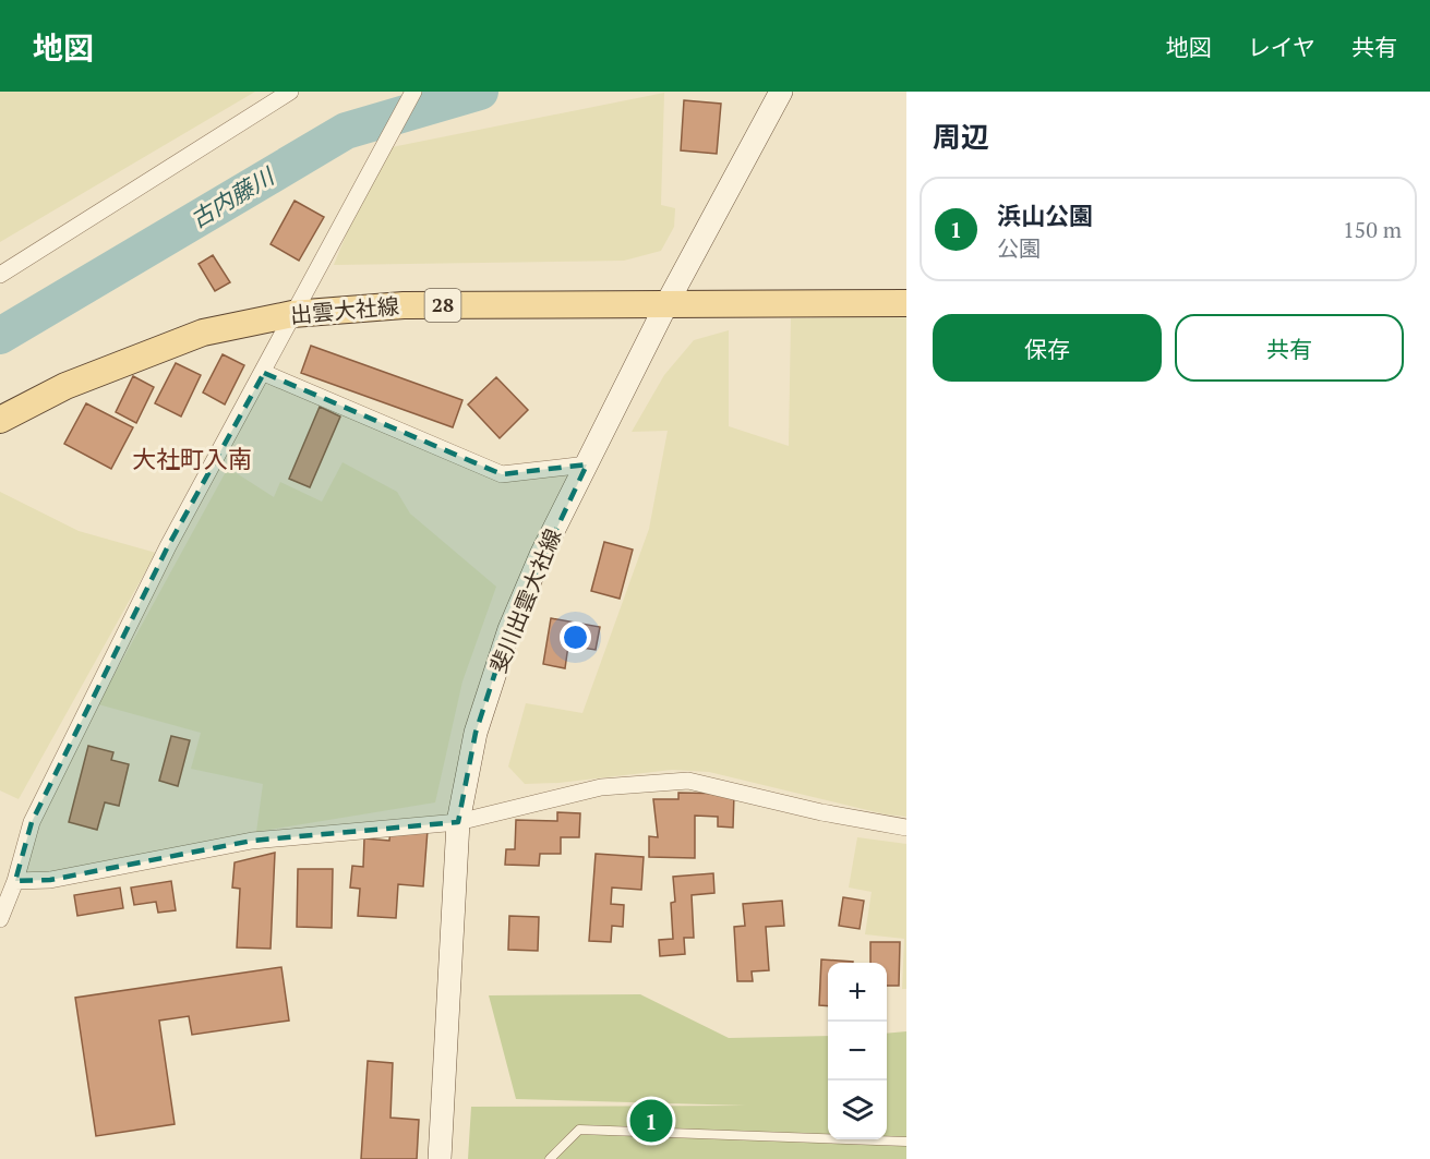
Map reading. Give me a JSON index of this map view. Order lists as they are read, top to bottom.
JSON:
{
  "streets": {
    "main road": ["28", "出雲大社線", "斐川出雲大社線"]
  },
  "crossings": [
    ["出雲大社線", "斐川出雲大社線"]
  ],
  "districts": ["大社町入南"],
  "water": ["古内藤川"],
  "page": {
    "header": "地図",
    "nav": ["地図", "レイヤ", "共有"],
    "heading": "周辺",
    "list": [
      {
        "mark": "1",
        "name": "浜山公園",
        "note": "公園",
        "value": "150 m"
      }
    ],
    "buttons": ["保存", "共有"],
    "map_buttons": ["+", "−"],
    "pins": "1"
  }
}
